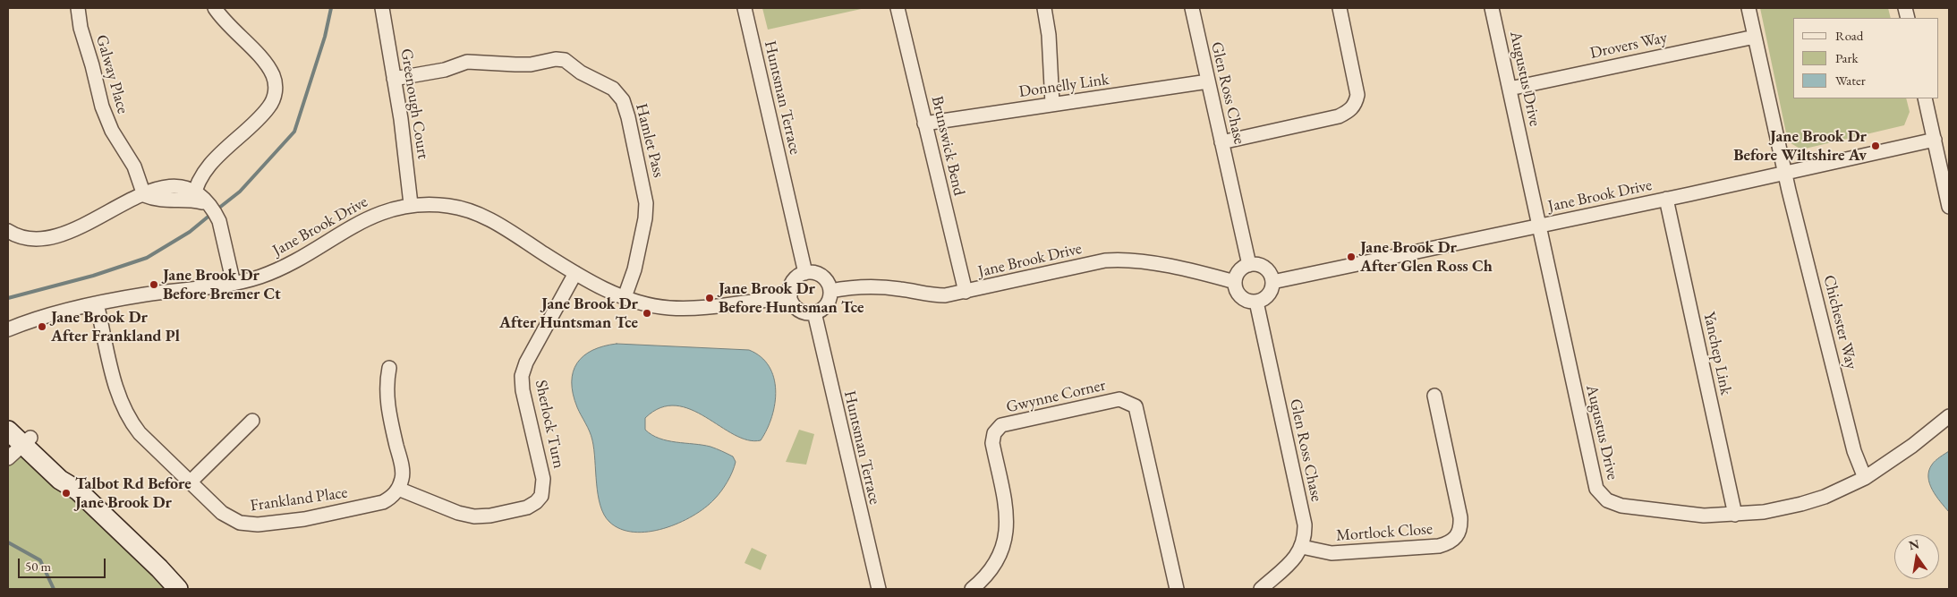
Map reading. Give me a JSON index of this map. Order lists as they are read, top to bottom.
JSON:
{
  "streets": {
    "street": [
      "Drovers Way",
      "Galway Place",
      "Augustus Drive",
      "Donnelly Link",
      "Glen Ross Chase",
      "Huntsman Terrace",
      "Greenough Court",
      "Hamlet Pass",
      "Brunswick Bend",
      "Jane Brook Drive",
      "Chichester Way",
      "Yanchep Link",
      "Gwynne Corner",
      "Sherlock Turn",
      "Frankland Place",
      "Mortlock Close"
    ]
  },
  "crossings": [
    ["Drovers Way", "Augustus Drive"],
    ["Drovers Way", "Chichester Way"],
    ["Augustus Drive", "Jane Brook Drive"],
    ["Augustus Drive", "Chichester Way"],
    ["Augustus Drive", "Yanchep Link"],
    ["Donnelly Link", "Glen Ross Chase"],
    ["Donnelly Link", "Brunswick Bend"],
    ["Glen Ross Chase", "Jane Brook Drive"],
    ["Glen Ross Chase", "Mortlock Close"],
    ["Huntsman Terrace", "Jane Brook Drive"],
    ["Greenough Court", "Hamlet Pass"],
    ["Greenough Court", "Jane Brook Drive"],
    ["Hamlet Pass", "Jane Brook Drive"],
    ["Brunswick Bend", "Jane Brook Drive"],
    ["Jane Brook Drive", "Chichester Way"],
    ["Jane Brook Drive", "Yanchep Link"],
    ["Jane Brook Drive", "Sherlock Turn"],
    ["Jane Brook Drive", "Frankland Place"],
    ["Sherlock Turn", "Frankland Place"]
  ],
  "places": [
    "Jane Brook Dr Before Wiltshire Av",
    "Jane Brook Dr After Glen Ross Ch",
    "Jane Brook Dr Before Bremer Ct",
    "Jane Brook Dr Before Huntsman Tce",
    "Jane Brook Dr After Huntsman Tce",
    "Jane Brook Dr After Frankland Pl",
    "Talbot Rd Before Jane Brook Dr"
  ],
  "legend": ["Road", "Park", "Water"],
  "scale_bar": "50 m",
  "north": "top"
}
